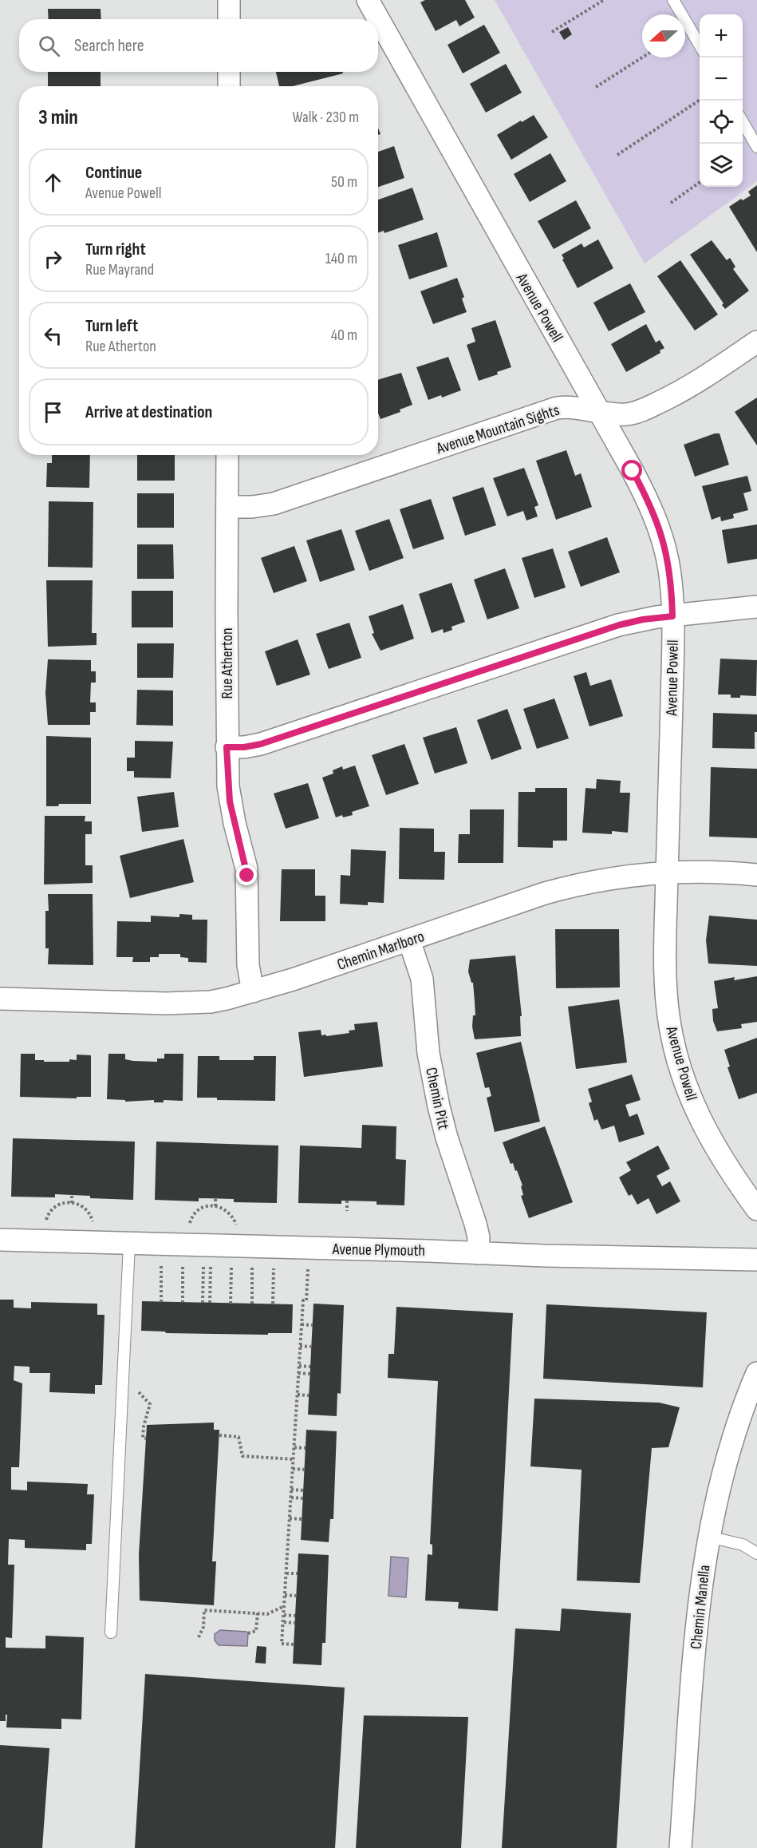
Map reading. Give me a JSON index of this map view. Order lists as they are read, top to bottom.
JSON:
{
  "streets": {
    "street": [
      "Avenue Powell",
      "Avenue Mountain Sights",
      "Rue Atherton",
      "Chemin Marlboro",
      "Chemin Pitt",
      "Avenue Plymouth",
      "Chemin Manella"
    ]
  },
  "crossings": [
    ["Avenue Powell", "Avenue Mountain Sights"],
    ["Avenue Powell", "Chemin Marlboro"],
    ["Avenue Mountain Sights", "Rue Atherton"],
    ["Rue Atherton", "Chemin Marlboro"],
    ["Chemin Marlboro", "Chemin Pitt"],
    ["Chemin Pitt", "Avenue Plymouth"]
  ],
  "north": "left",
  "page": {
    "map_buttons": ["+", "−"],
    "search": "Search here",
    "heading": ["3 min", "Walk · 230 m"],
    "list": [
      ["Continue", "Avenue Powell", "50 m"],
      ["Turn right", "Rue Mayrand", "140 m"],
      ["Turn left", "Rue Atherton", "40 m"],
      "Arrive at destination"
    ]
  }
}
